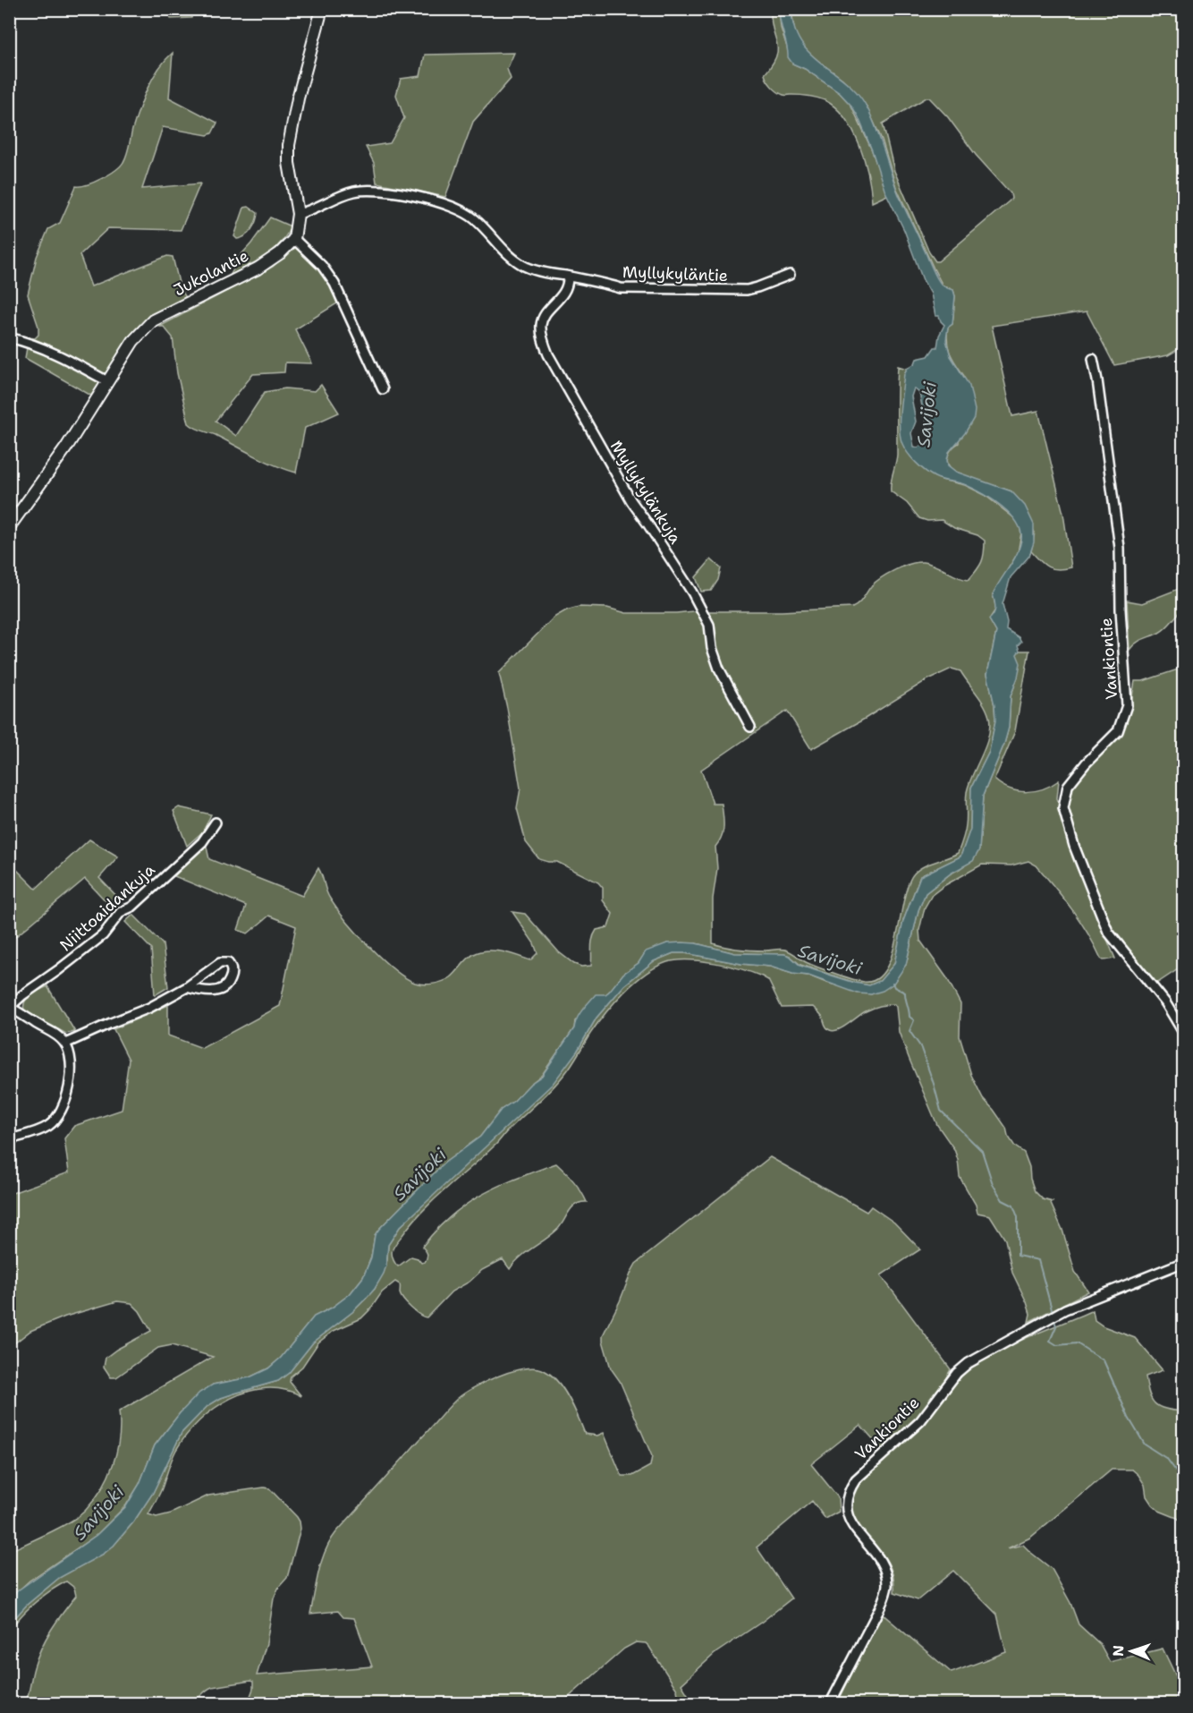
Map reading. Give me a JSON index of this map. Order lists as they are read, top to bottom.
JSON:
{
  "streets": {
    "street": [
      "Jukolantie",
      "Myllykyläntie",
      "Myllykylänkuja",
      "Vankiontie",
      "Niittoaidankuja"
    ]
  },
  "crossings": [
    ["Myllykyläntie", "Myllykylänkuja"]
  ],
  "water": ["Savijoki"],
  "north": "left"
}
